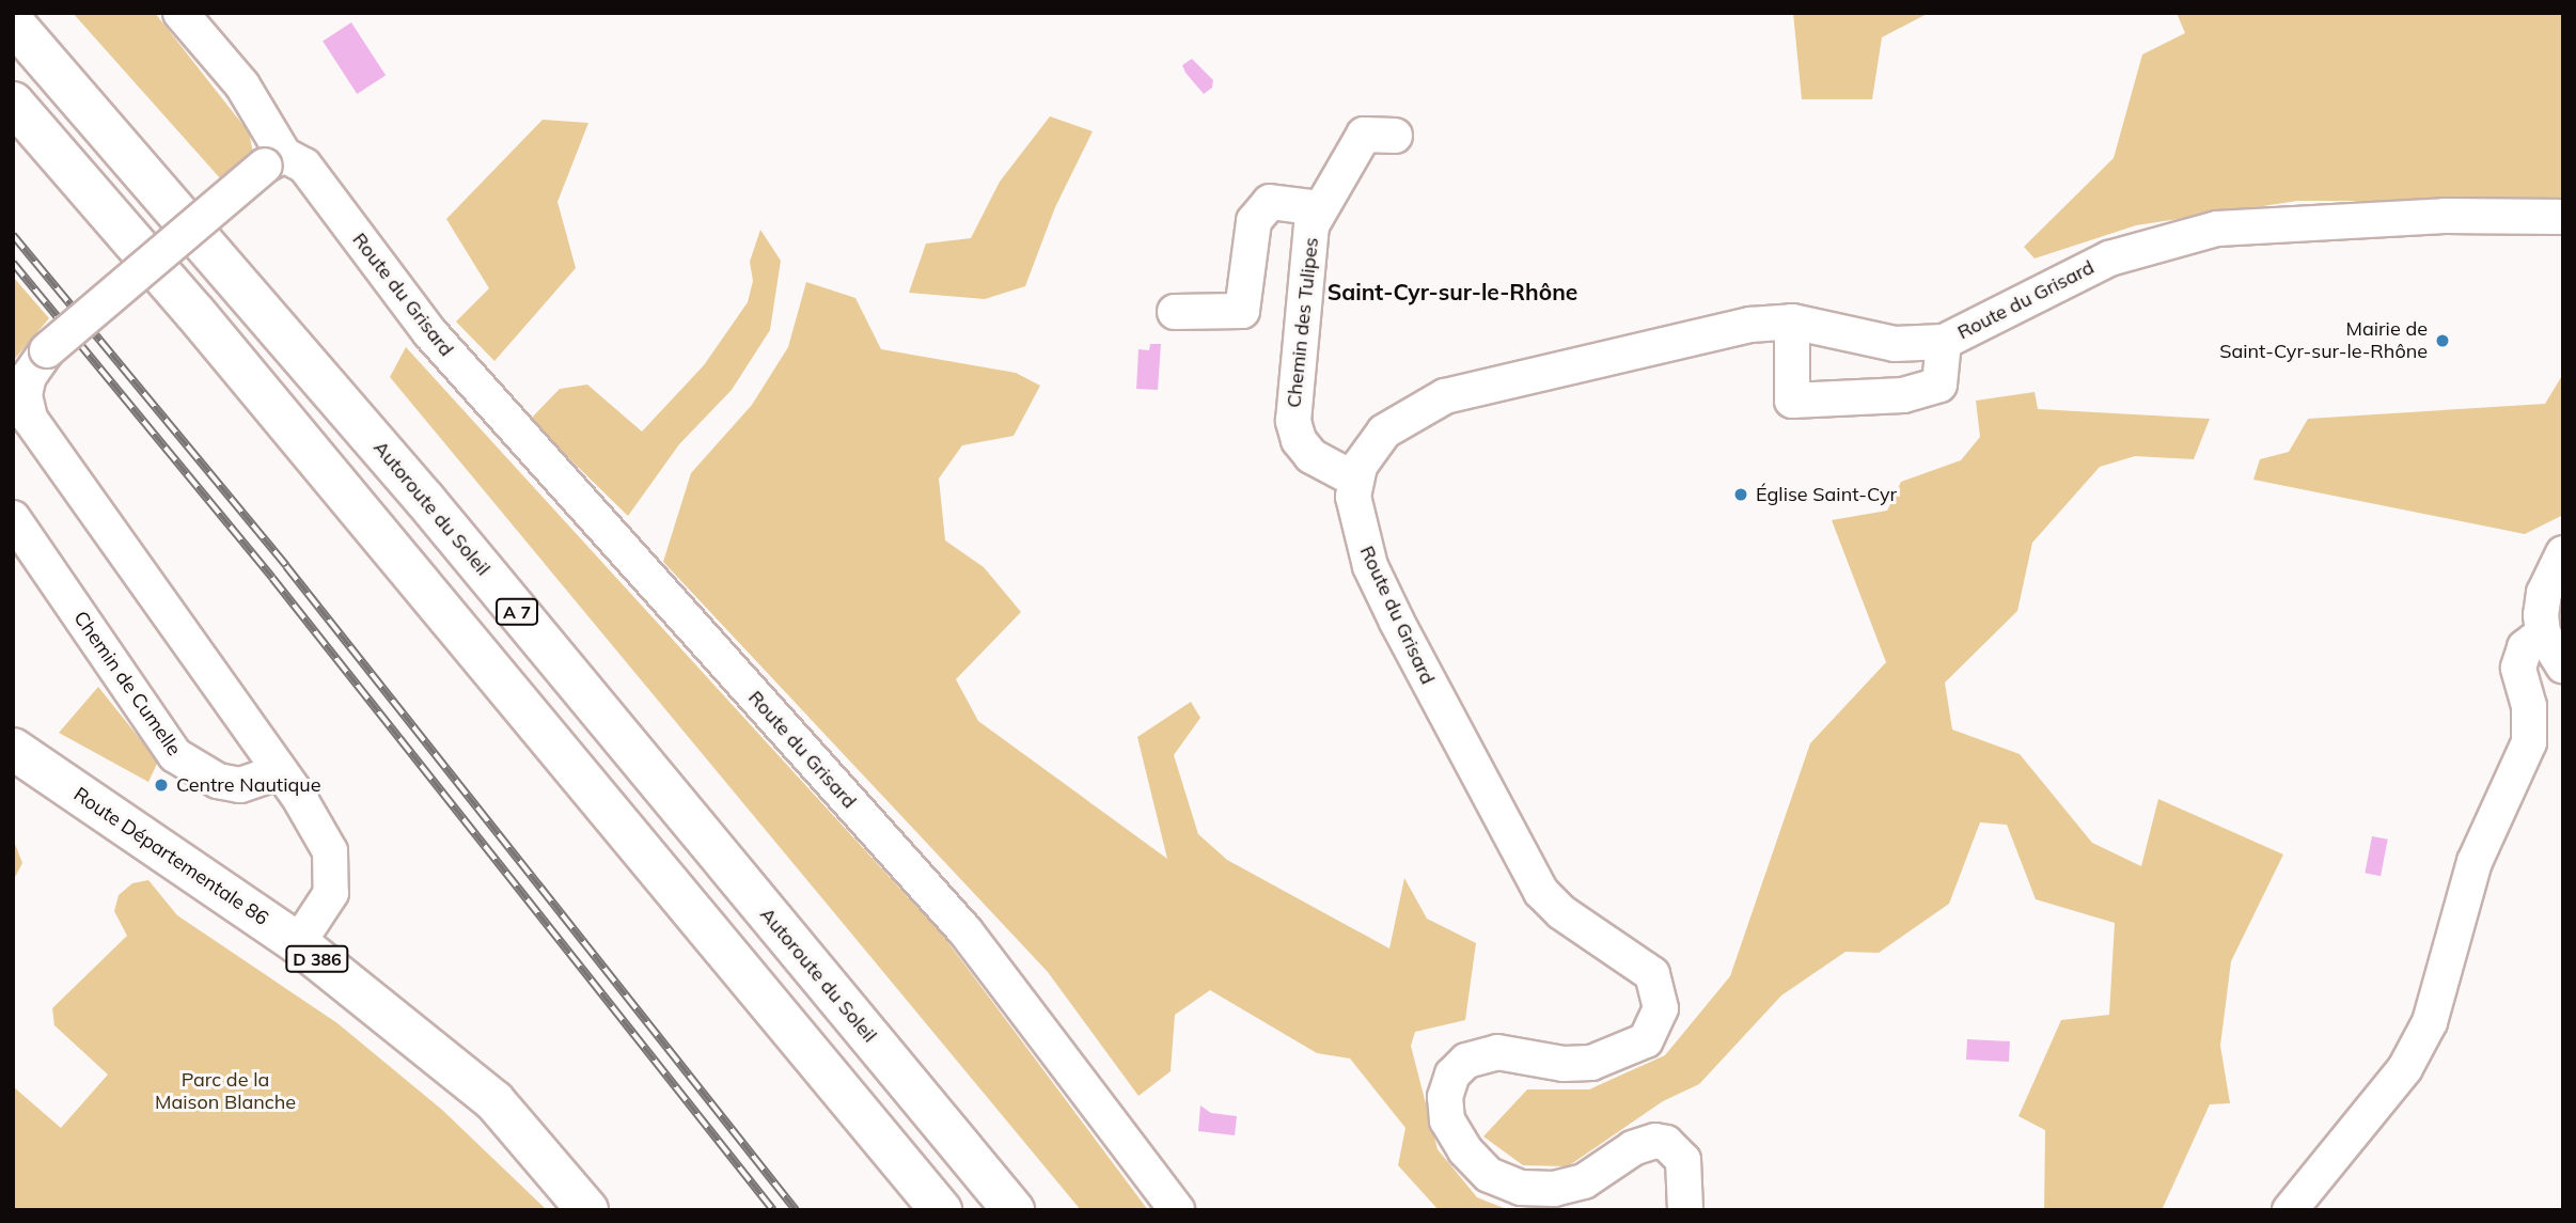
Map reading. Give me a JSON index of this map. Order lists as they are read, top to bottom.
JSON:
{
  "streets": {
    "main road": [
      "Autoroute du Soleil",
      "A 7",
      "Route Départementale 86",
      "D 386"
    ],
    "street": ["Route du Grisard", "Chemin des Tulipes", "Chemin de Cumelle"]
  },
  "crossings": [
    ["Route du Grisard", "Chemin des Tulipes"]
  ],
  "districts": ["Saint-Cyr-sur-le-Rhône"],
  "parks": ["Parc de la Maison Blanche"],
  "places": ["Mairie de Saint-Cyr-sur-le-Rhône", "Église Saint-Cyr", "Centre Nautique"]
}
